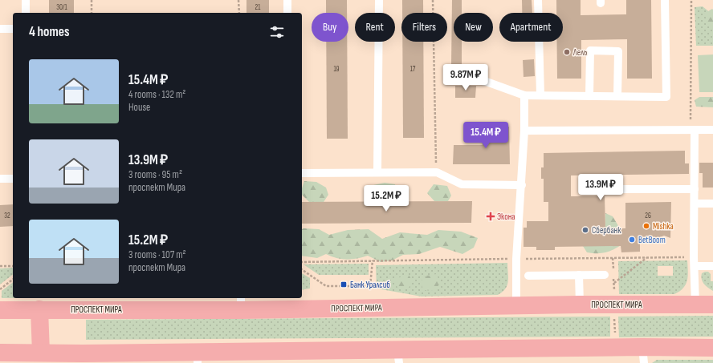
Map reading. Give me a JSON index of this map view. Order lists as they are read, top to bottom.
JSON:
{
  "streets": {
    "main road": ["ПРОСПЕКТ МИРА"]
  },
  "places": {
    "other": [
      "Лель",
      "Mishka",
      "Сбербанк",
      "BetBoom"
    ],
    "health": ["Экона"],
    "transit": ["Банк Уралсиб"]
  },
  "house_numbers": [
    "30/1",
    "21",
    "19",
    "17",
    "32",
    "26"
  ],
  "page": {
    "chip": [
      "Buy",
      "Rent",
      "Filters",
      "New",
      "Apartment"
    ],
    "heading": "4 homes",
    "list": [
      {
        "name": "15.4M ₽",
        "note": "4 rooms · 132 m² · House"
      },
      {
        "name": "13.9M ₽",
        "note": "3 rooms · 95 m² · проспект Мира"
      },
      {
        "name": "15.2M ₽",
        "note": "3 rooms · 107 m² · проспект Мира"
      }
    ],
    "price": [
      "9.87M ₽",
      "15.4M ₽",
      "13.9M ₽",
      "15.2M ₽"
    ]
  }
}
